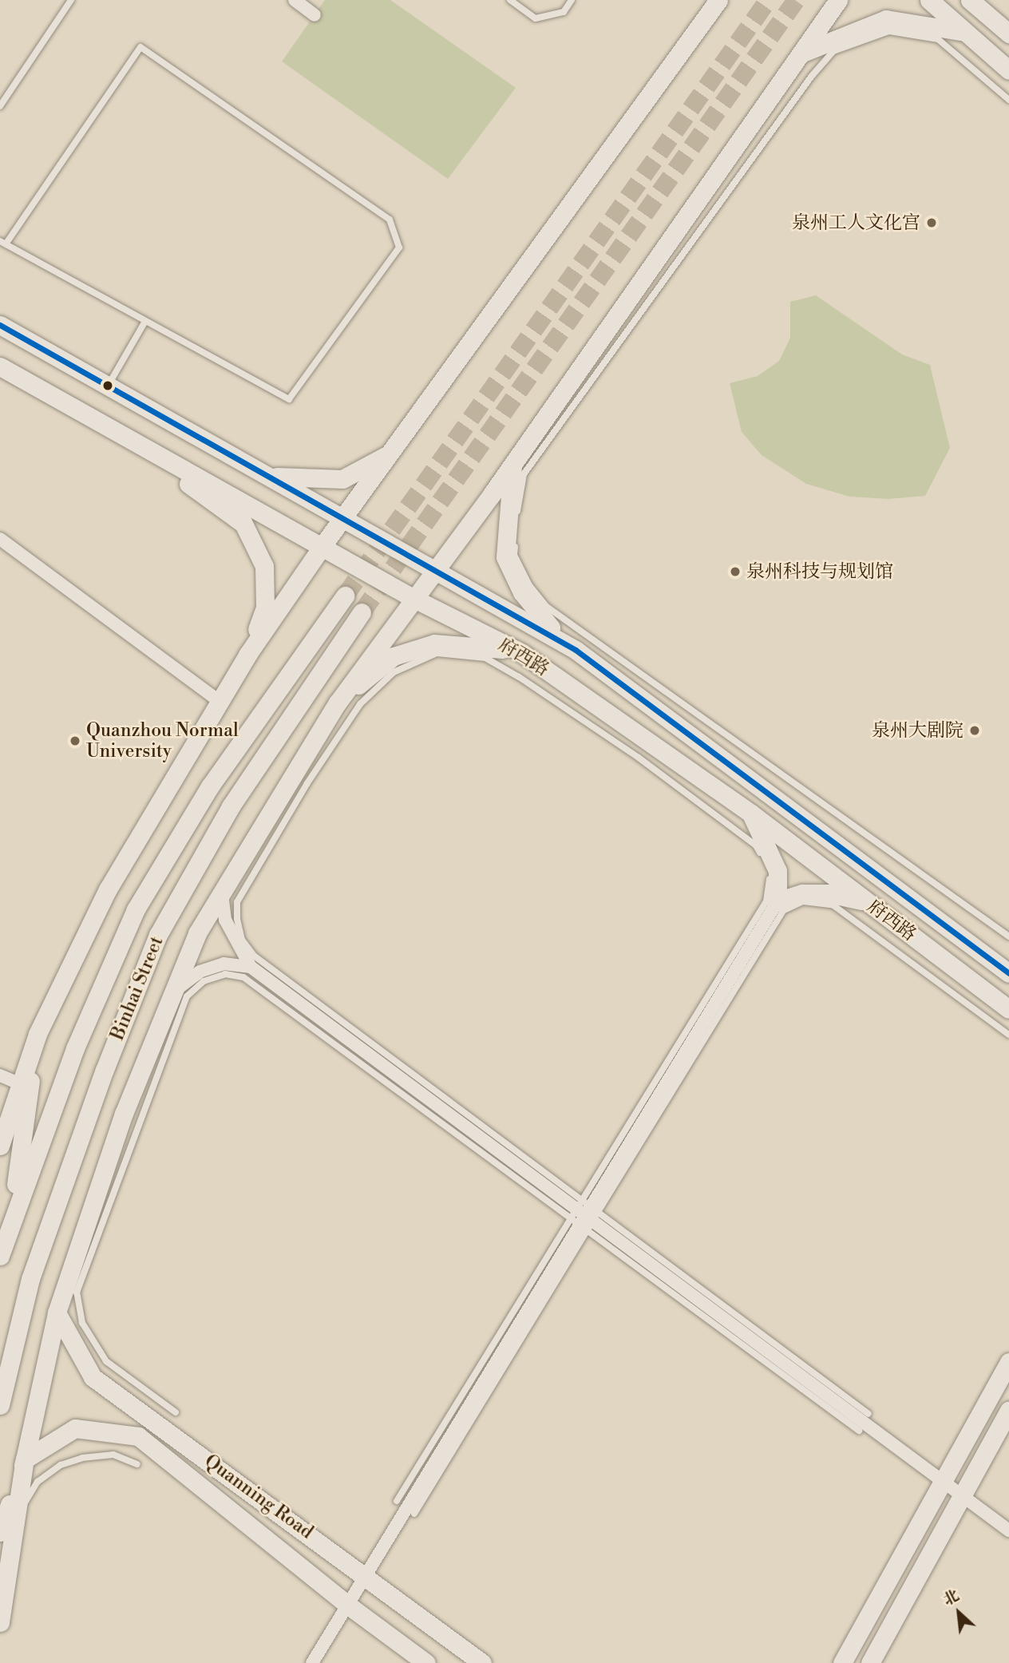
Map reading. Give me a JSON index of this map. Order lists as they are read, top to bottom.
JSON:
{
  "streets": {
    "street": ["府西路", "Binhai Street", "Quanning Road"]
  },
  "places": [
    "泉州工人文化宫",
    "泉州科技与规划馆",
    "泉州大剧院",
    "Quanzhou Normal University"
  ],
  "north": "top left"
}
